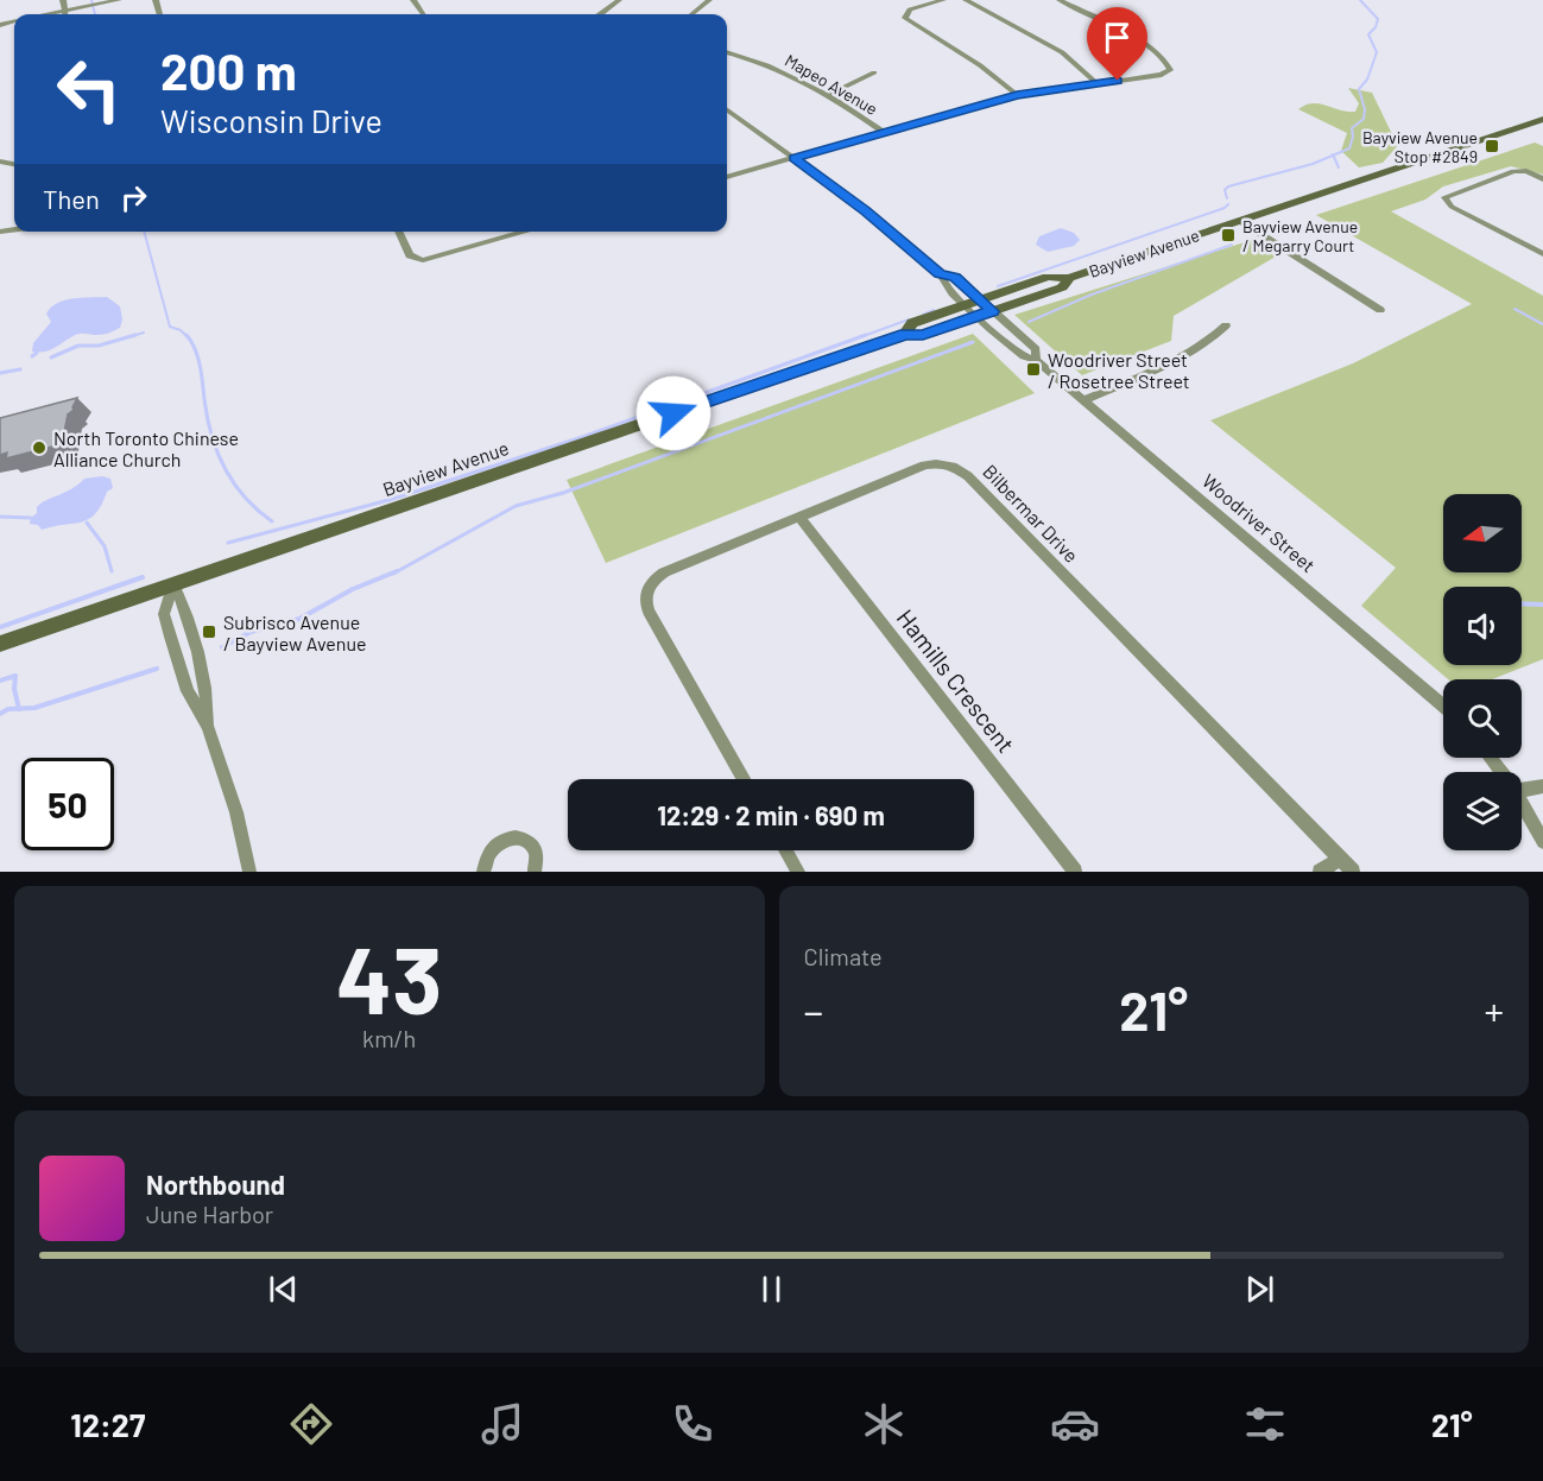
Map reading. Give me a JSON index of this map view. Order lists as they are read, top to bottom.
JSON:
{
  "streets": {
    "main road": ["Bayview Avenue"],
    "street": [
      "Mapeo Avenue",
      "Bilbermar Drive",
      "Woodriver Street",
      "Hamills Crescent"
    ]
  },
  "crossings": [
    ["Bayview Avenue", "Woodriver Street"],
    ["Bilbermar Drive", "Hamills Crescent"]
  ],
  "places": {
    "transit": [
      "Bayview Avenue Stop #2849",
      "Bayview Avenue / Megarry Court",
      "Woodriver Street / Rosetree Street",
      "Subrisco Avenue / Bayview Avenue"
    ],
    "other": ["North Toronto Chinese Alliance Church"]
  },
  "north": "left",
  "page": {
    "turn": ["200 m", "Wisconsin Drive"],
    "then": "Then",
    "limit": "50",
    "trip": "12:29 · 2 min · 690 m",
    "tile": [
      ["43", "km/h"],
      "Climate"
    ],
    "heat": ["−", "21°", "+"],
    "song": ["Northbound", "June Harbor"],
    "tabs": ["12:27", "21°"]
  }
}
